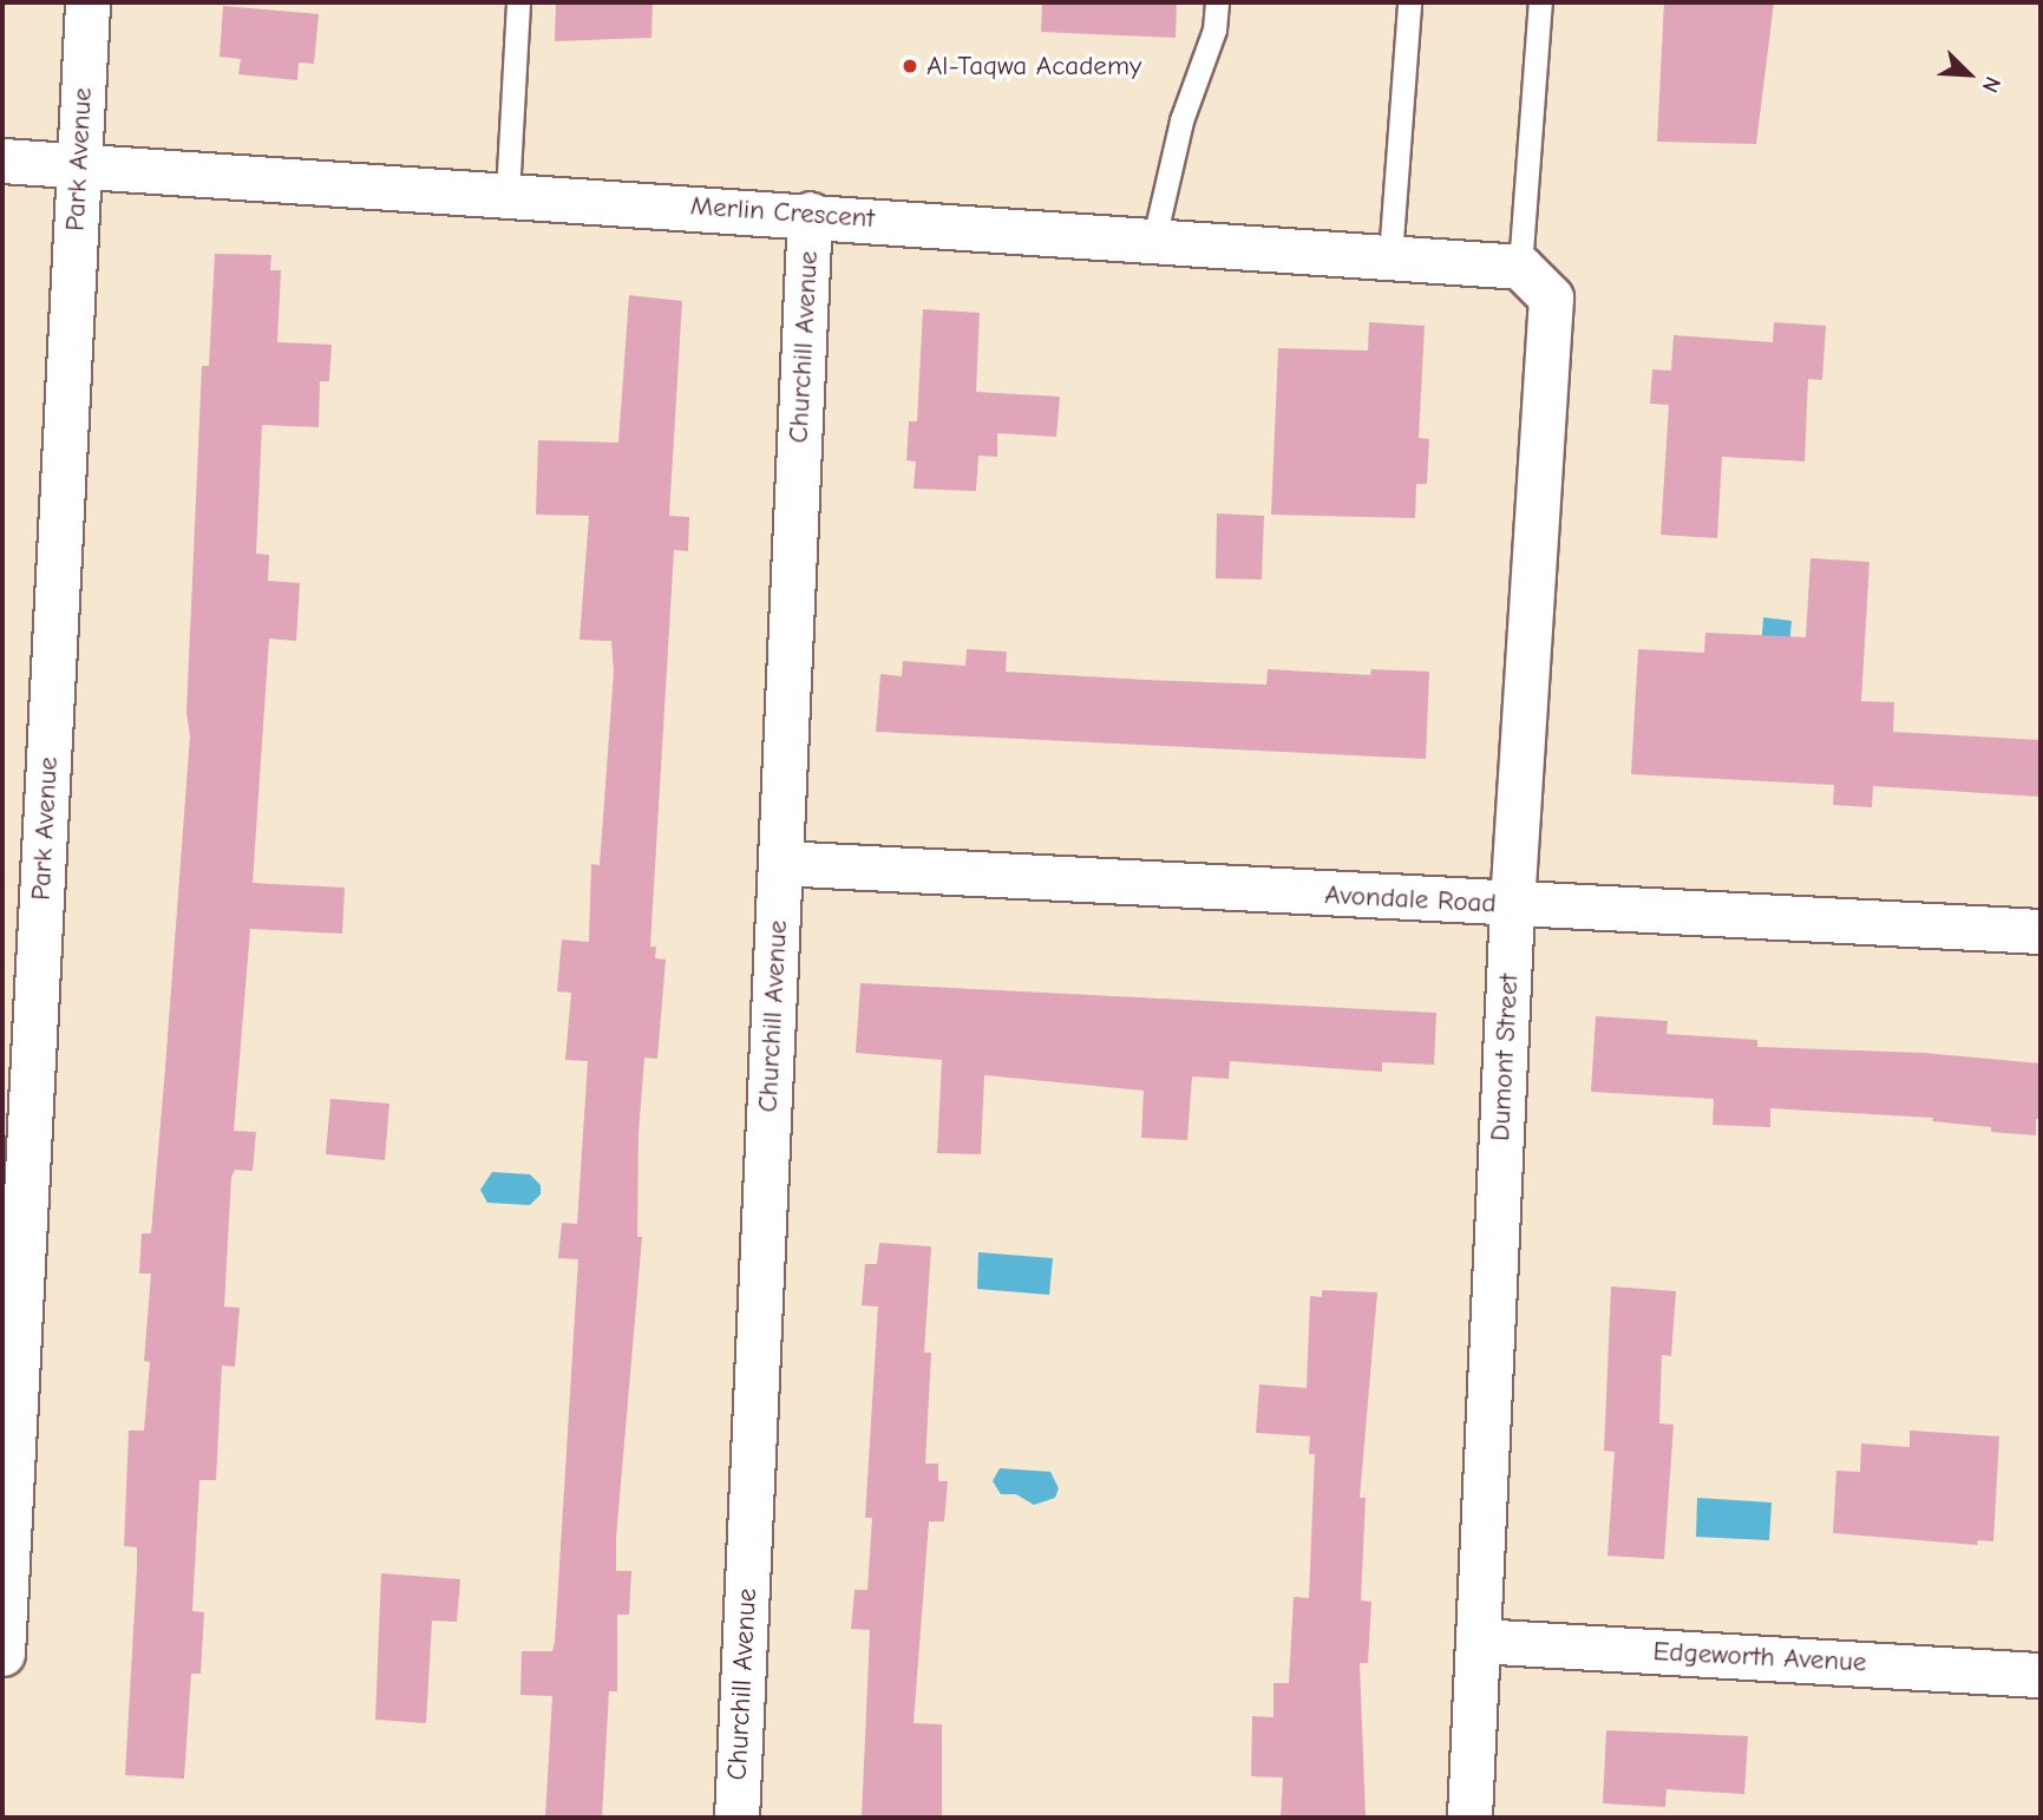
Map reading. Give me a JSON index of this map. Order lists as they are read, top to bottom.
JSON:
{
  "streets": {
    "street": [
      "Park Avenue",
      "Merlin Crescent",
      "Churchill Avenue",
      "Avondale Road",
      "Dumont Street",
      "Edgeworth Avenue"
    ]
  },
  "crossings": [
    ["Park Avenue", "Merlin Crescent"],
    ["Merlin Crescent", "Churchill Avenue"],
    ["Merlin Crescent", "Dumont Street"],
    ["Churchill Avenue", "Avondale Road"],
    ["Avondale Road", "Dumont Street"],
    ["Dumont Street", "Edgeworth Avenue"]
  ],
  "places": ["Al-Taqwa Academy"],
  "north": "bottom right"
}
